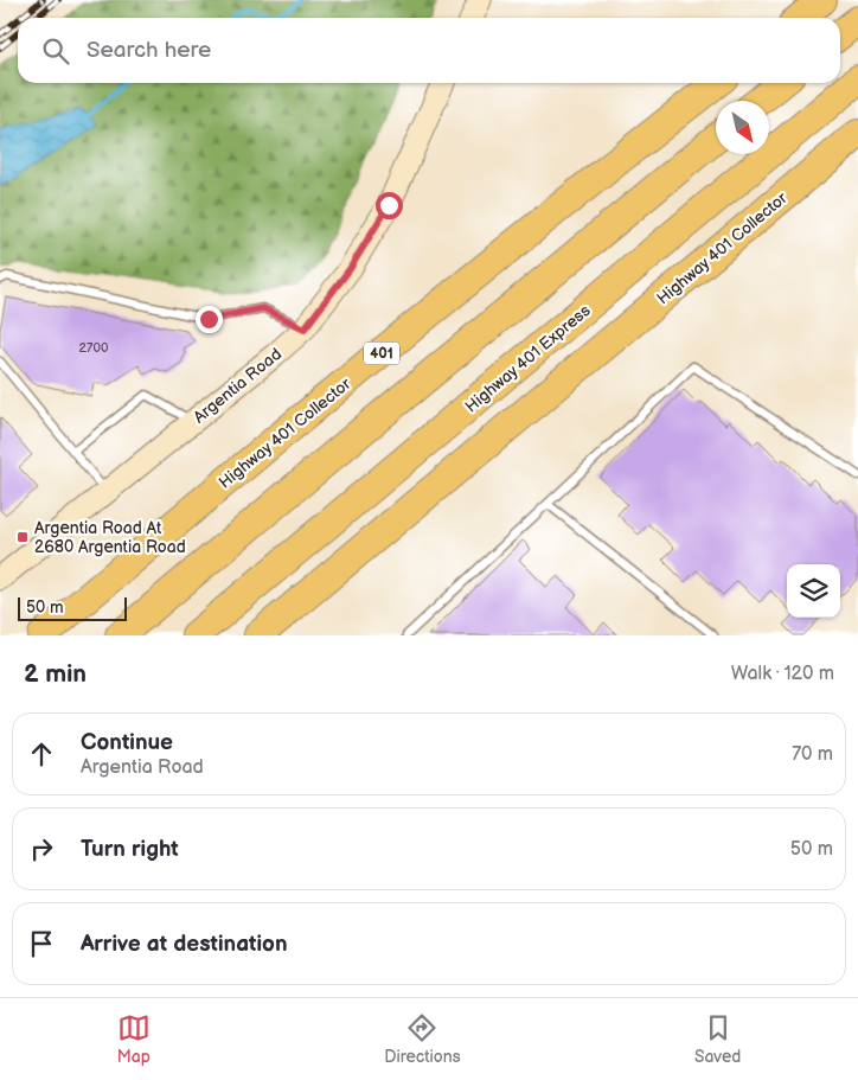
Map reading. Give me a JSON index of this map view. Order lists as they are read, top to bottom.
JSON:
{
  "streets": {
    "highway": ["Highway 401 Collector", "401", "Highway 401 Express"],
    "street": ["Argentia Road"]
  },
  "places": {
    "transit": ["Argentia Road At 2680 Argentia Road"]
  },
  "house_numbers": ["2700"],
  "scale_bar": "50 m",
  "north": "bottom right",
  "page": {
    "search": "Search here",
    "scale": "50 m",
    "heading": ["2 min", "Walk · 120 m"],
    "list": [
      ["Continue", "Argentia Road", "70 m"],
      ["Turn right", "50 m"],
      "Arrive at destination"
    ],
    "nav": ["Map", "Directions", "Saved"]
  }
}
